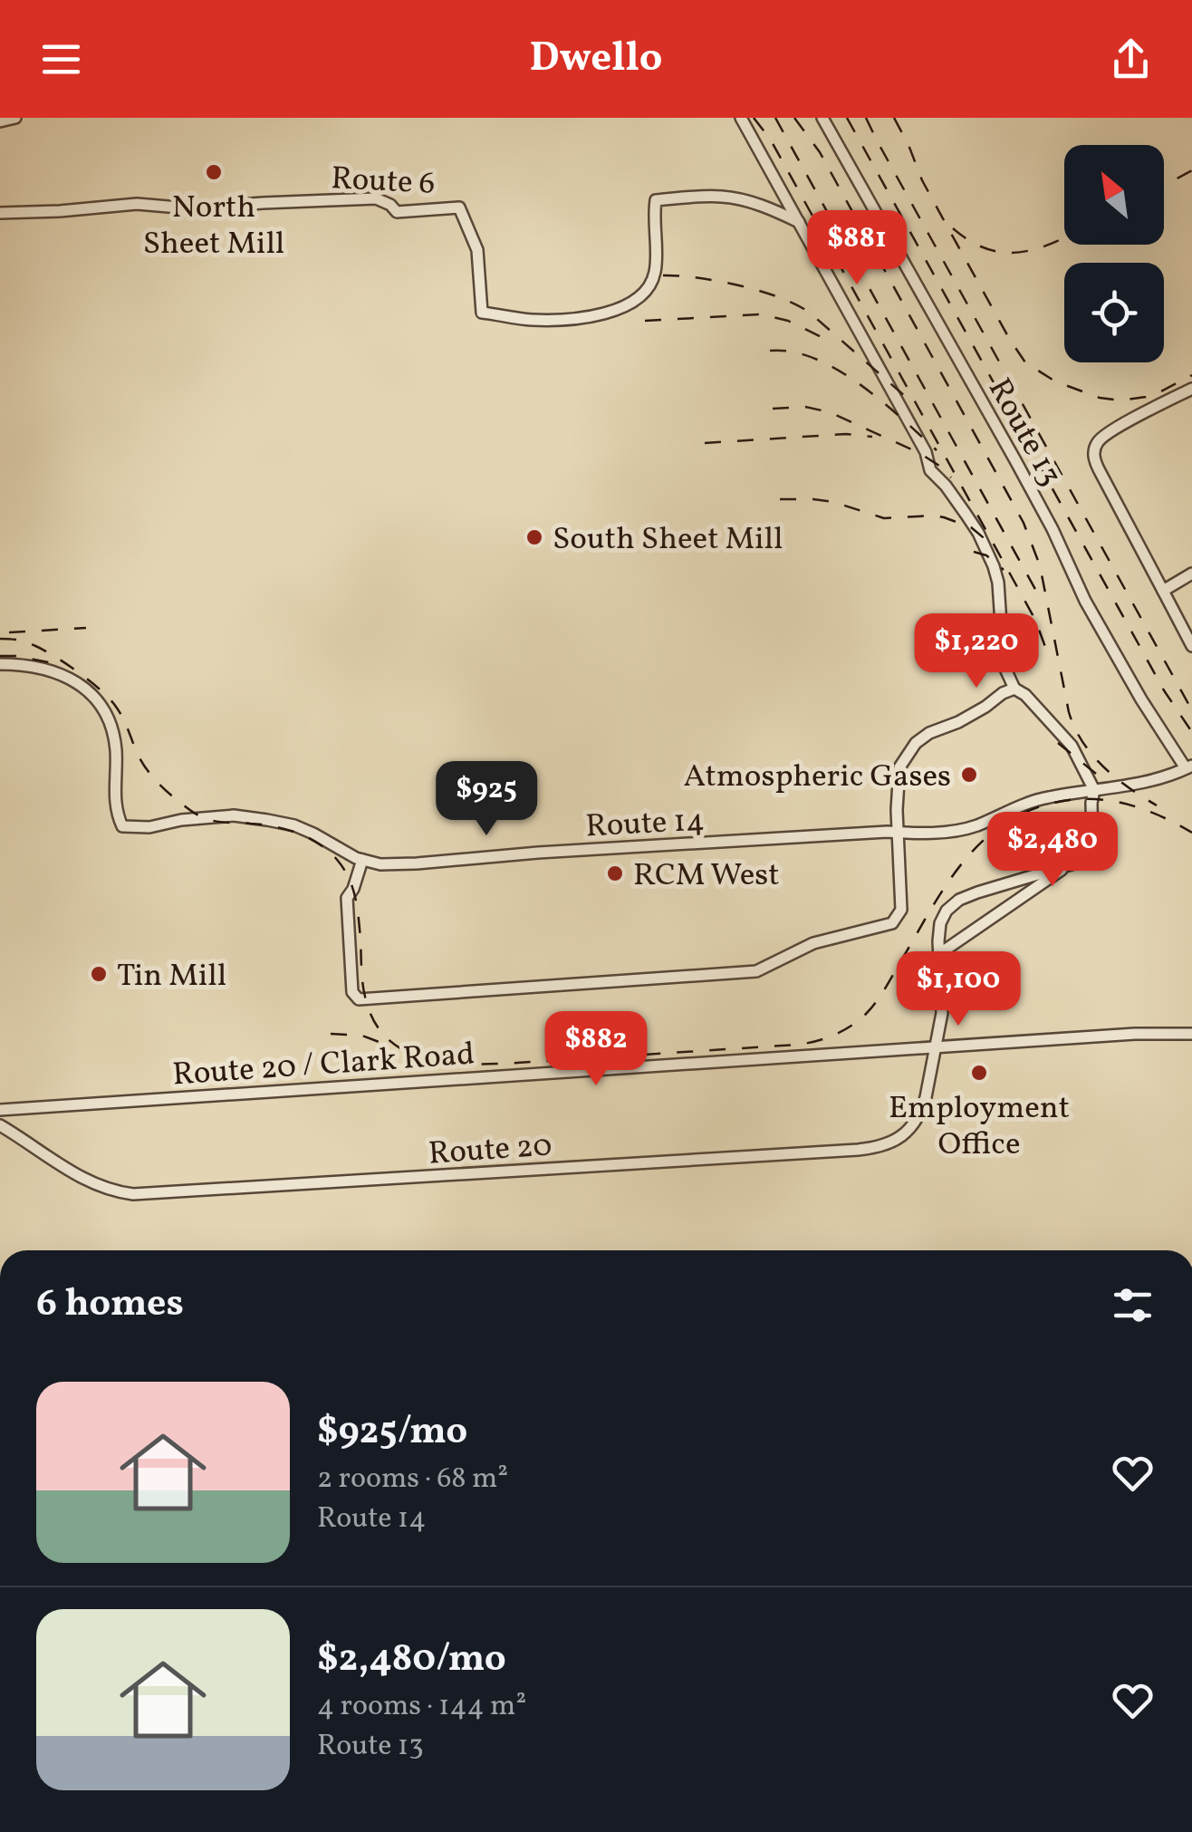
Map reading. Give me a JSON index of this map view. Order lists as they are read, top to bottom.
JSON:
{
  "streets": {
    "street": [
      "Route 6",
      "Route 13",
      "Route 14",
      "Route 20 / Clark Road",
      "Route 20"
    ]
  },
  "crossings": [
    ["Route 13", "Route 14"],
    ["Route 20 / Clark Road", "Route 20"]
  ],
  "places": [
    "North Sheet Mill",
    "South Sheet Mill",
    "Atmospheric Gases",
    "RCM West",
    "Tin Mill",
    "Employment Office"
  ],
  "north": "top left",
  "page": {
    "header": "Dwello",
    "price": [
      "$881",
      "$1,220",
      "$925",
      "$2,480",
      "$1,100",
      "$882"
    ],
    "heading": "6 homes",
    "list": [
      {
        "name": "$925/mo",
        "note": "2 rooms · 68 m² · Route 14"
      },
      {
        "name": "$2,480/mo",
        "note": "4 rooms · 144 m² · Route 13"
      }
    ]
  }
}
